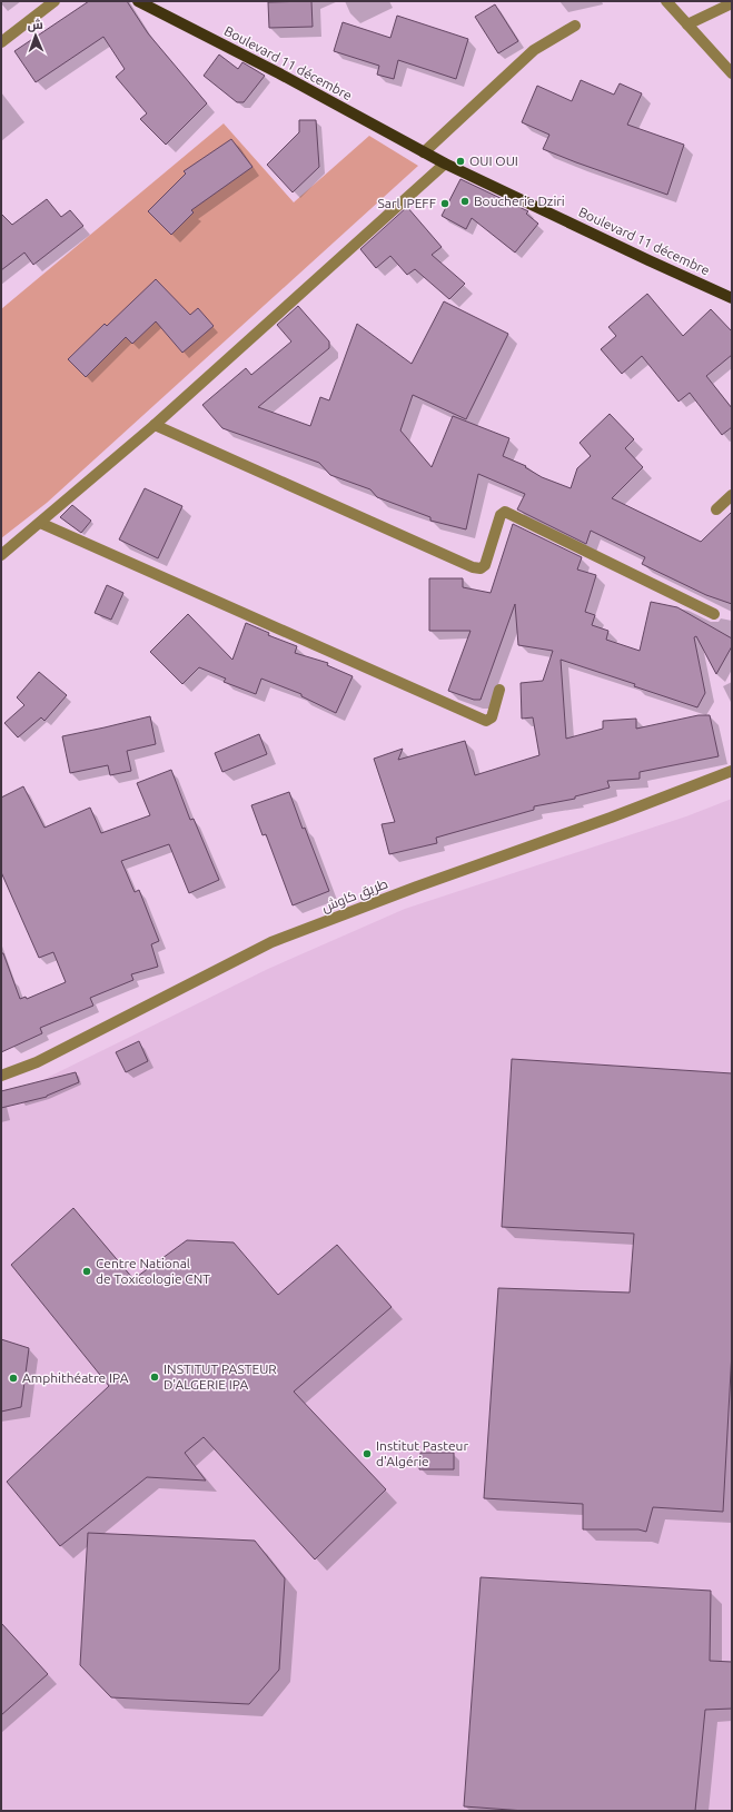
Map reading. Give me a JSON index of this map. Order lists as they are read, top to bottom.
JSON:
{
  "streets": {
    "main road": ["Boulevard 11 décembre"],
    "street": ["طريق كاوش"]
  },
  "places": [
    "OUI OUI",
    "Boucherie Dziri",
    "Sarl IPEFF",
    "Centre National de Toxicologie CNT",
    "INSTITUT PASTEUR D'ALGERIE IPA",
    "Amphithéatre IPA",
    "Institut Pasteur d'Algérie"
  ],
  "north": "top"
}
